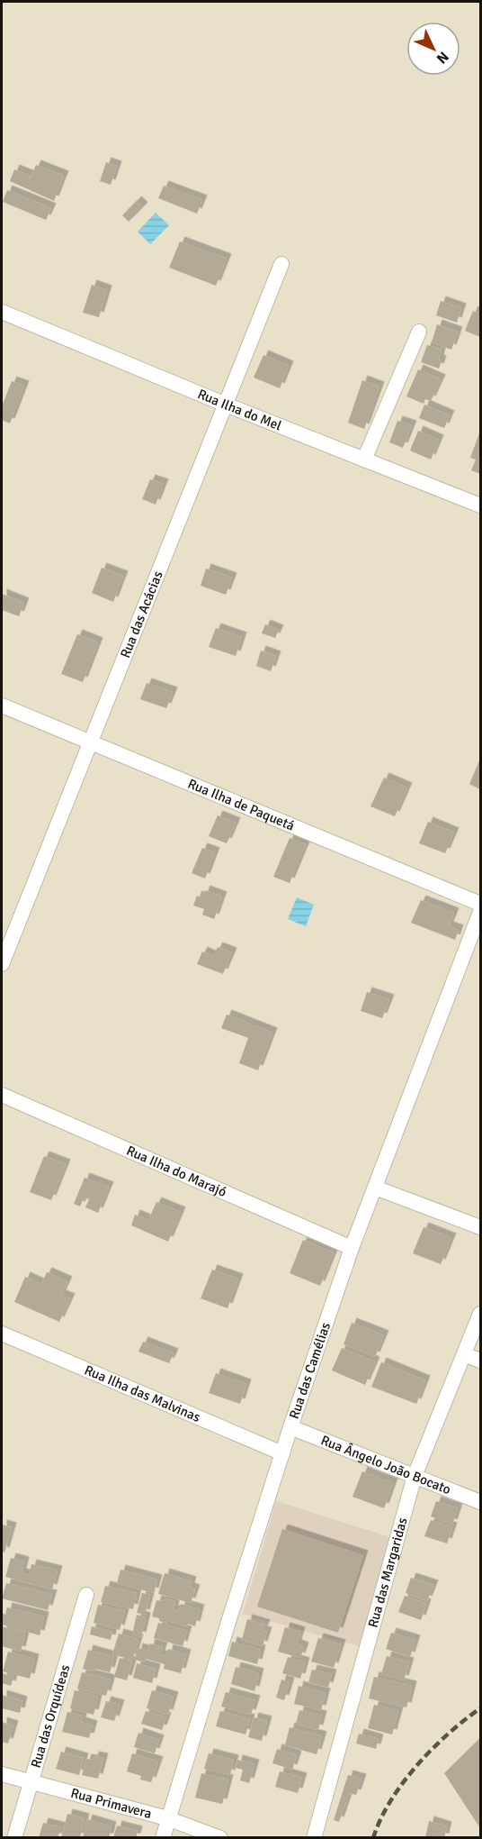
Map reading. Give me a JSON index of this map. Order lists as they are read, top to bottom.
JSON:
{
  "streets": {
    "street": [
      "Rua Ilha do Mel",
      "Rua das Acácias",
      "Rua Ilha de Paquetá",
      "Rua Ilha do Marajó",
      "Rua das Camélias",
      "Rua Ilha das Malvinas",
      "Rua Ângelo João Bocato",
      "Rua das Margaridas",
      "Rua das Orquídeas",
      "Rua Primavera"
    ]
  },
  "crossings": [
    ["Rua Ilha do Mel", "Rua das Acácias"],
    ["Rua das Acácias", "Rua Ilha de Paquetá"],
    ["Rua Ilha do Marajó", "Rua das Camélias"],
    ["Rua das Camélias", "Rua Ilha das Malvinas"],
    ["Rua das Camélias", "Rua Ângelo João Bocato"],
    ["Rua das Camélias", "Rua Primavera"],
    ["Rua Ângelo João Bocato", "Rua das Margaridas"],
    ["Rua das Orquídeas", "Rua Primavera"]
  ],
  "north": "bottom right"
}
